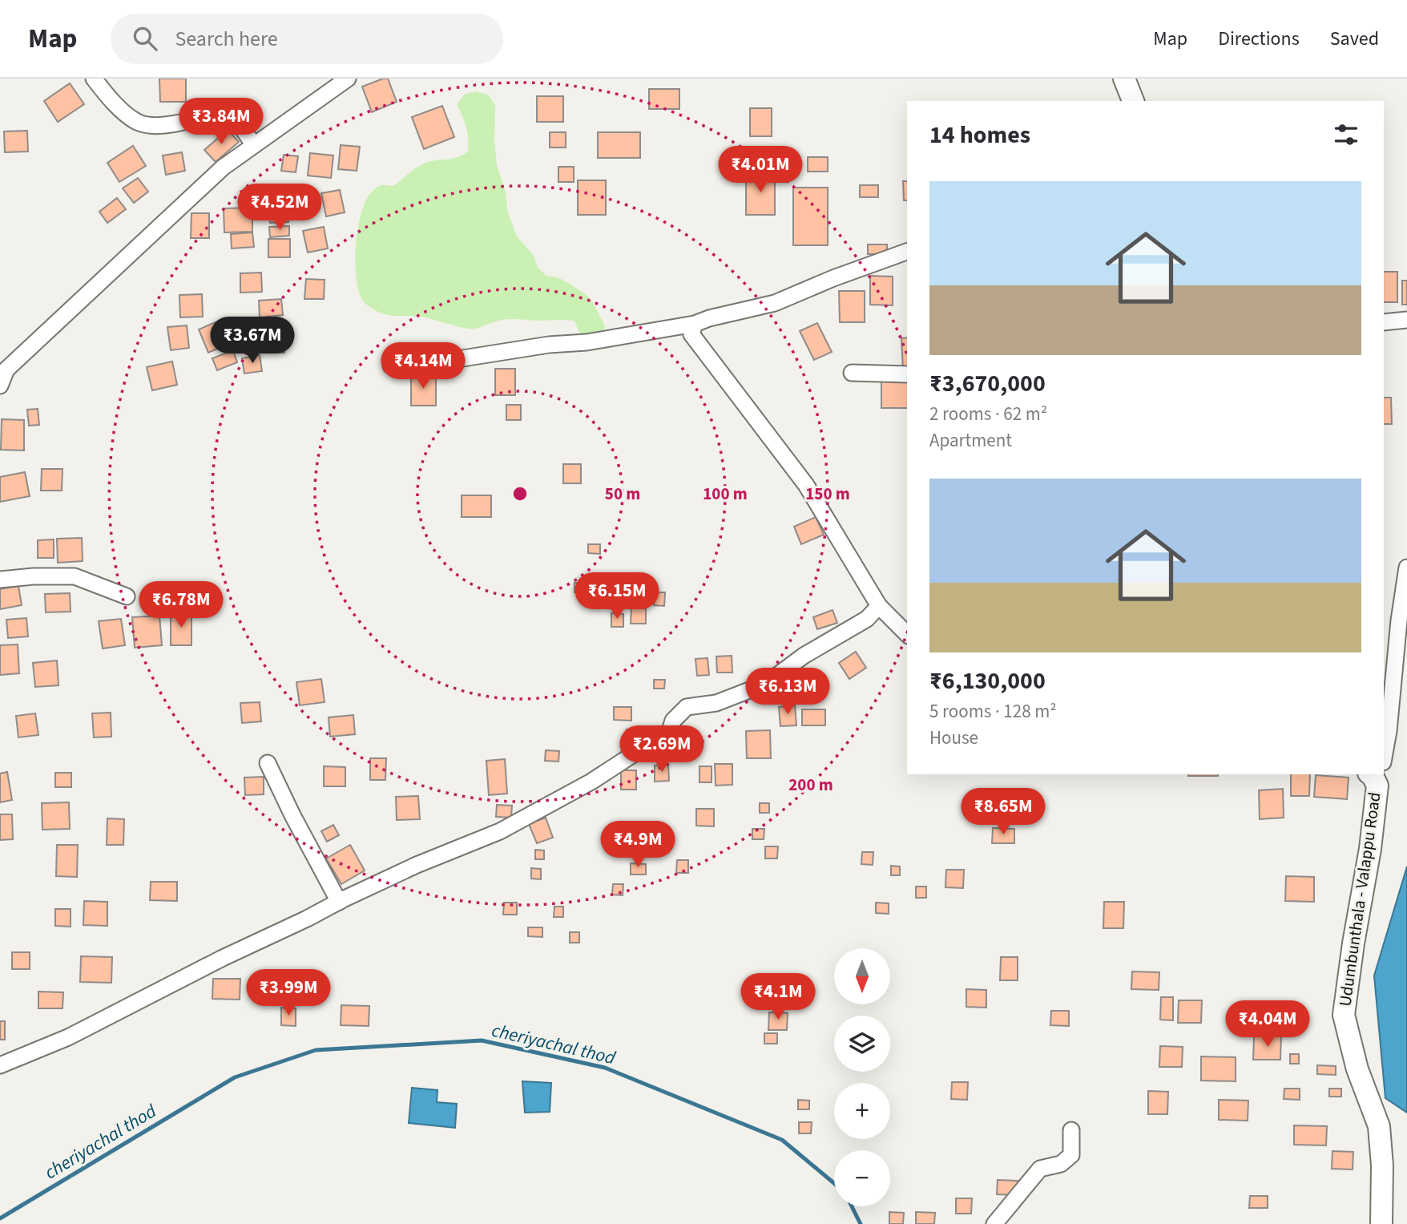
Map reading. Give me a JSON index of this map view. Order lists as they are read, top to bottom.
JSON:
{
  "streets": {
    "main road": ["Udumbunthala - Valappu Road"]
  },
  "water": ["cheriyachal thod"],
  "north": "bottom",
  "page": {
    "header": "Map",
    "search": "Search here",
    "nav": ["Map", "Directions", "Saved"],
    "price": [
      "₹3.84M",
      "₹4.01M",
      "₹4.52M",
      "₹3.67M",
      "₹4.14M",
      "₹6.15M",
      "₹6.78M",
      "₹6.13M",
      "₹2.69M",
      "₹8.65M",
      "₹4.9M",
      "₹3.99M",
      "₹4.1M",
      "₹4.04M"
    ],
    "heading": "14 homes",
    "list": [
      {
        "name": "₹3,670,000",
        "note": "2 rooms · 62 m² · Apartment"
      },
      {
        "name": "₹6,130,000",
        "note": "5 rooms · 128 m² · House"
      }
    ],
    "map_buttons": ["+", "−"]
  },
  "rings": [
    "50 m",
    "100 m",
    "150 m",
    "200 m"
  ]
}
